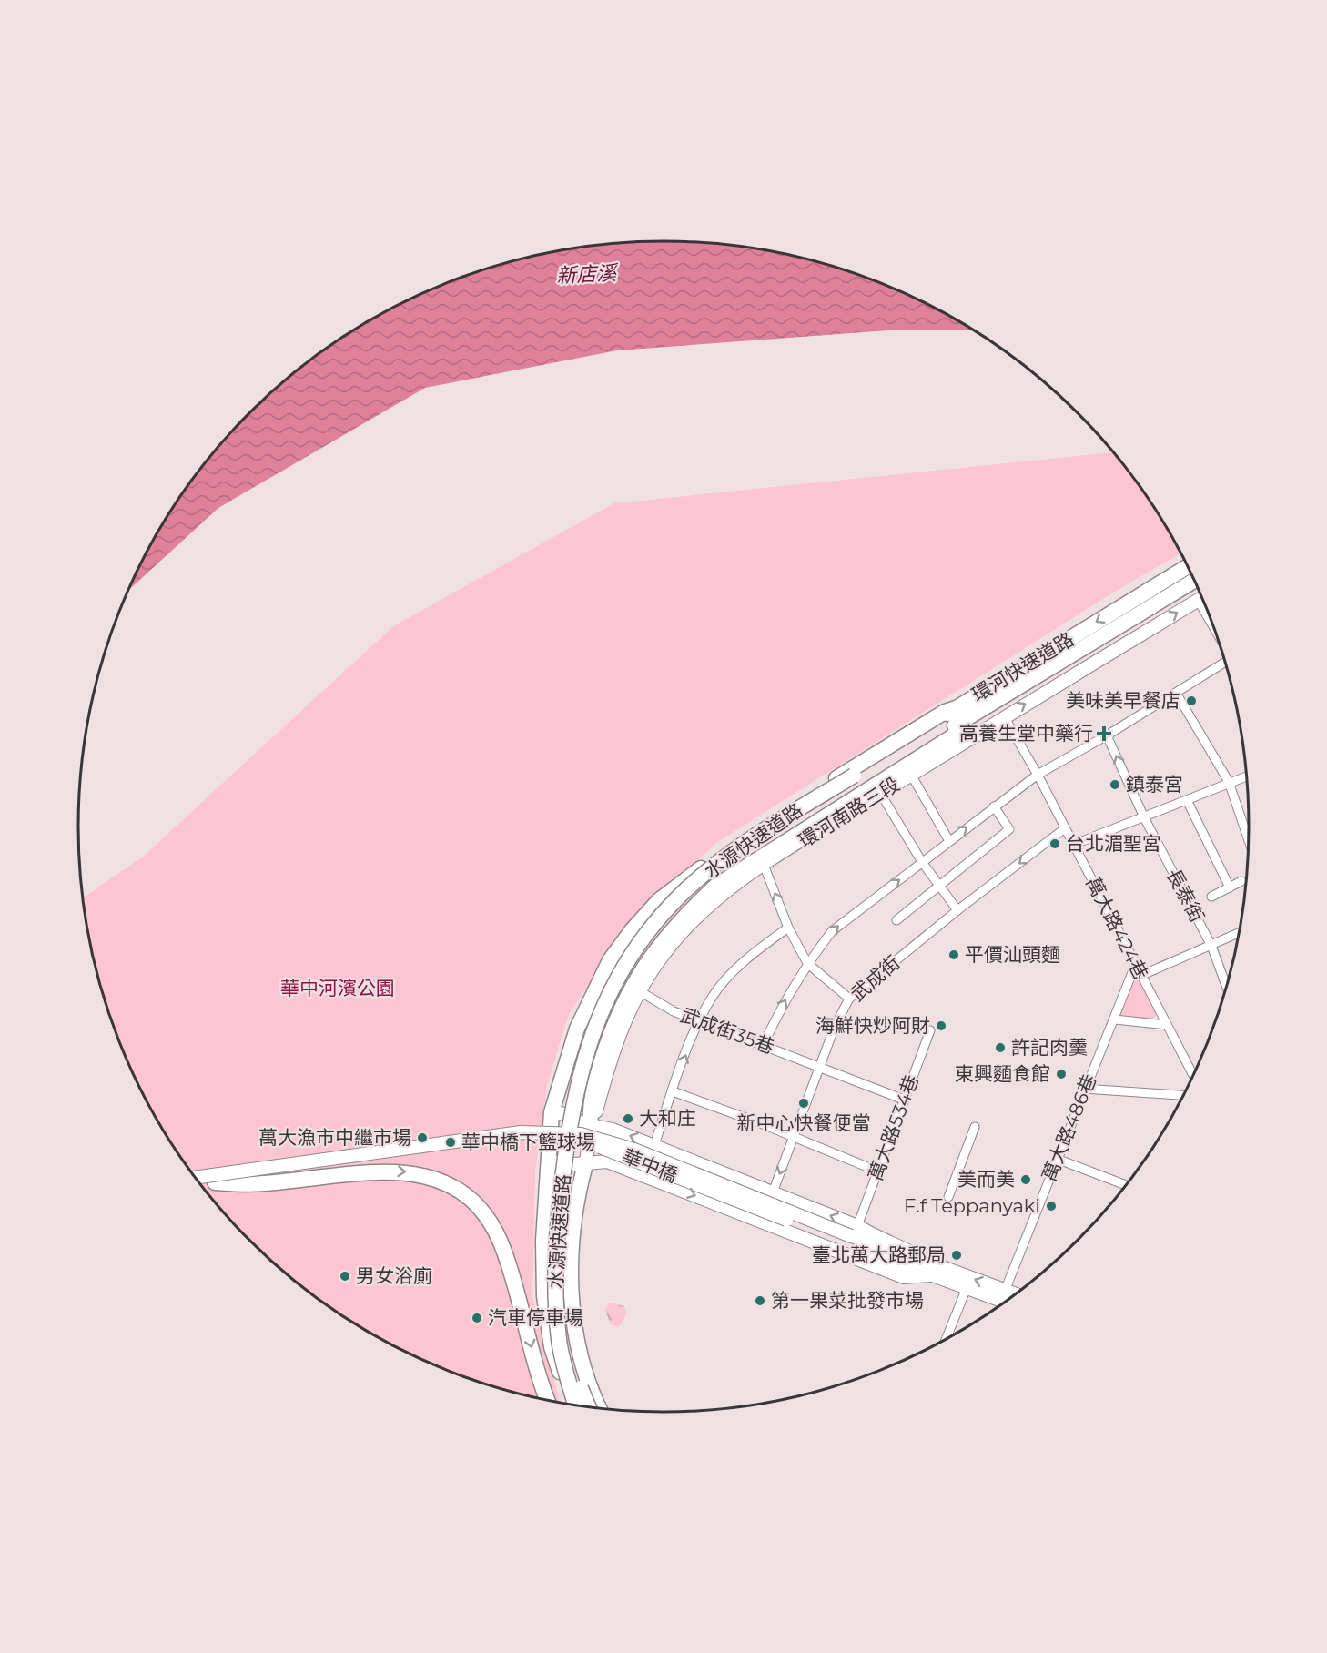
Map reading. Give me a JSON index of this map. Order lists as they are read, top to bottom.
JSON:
{
  "streets": {
    "highway": ["環河快速道路", "水源快速道路"],
    "main road": ["環河南路三段", "華中橋"],
    "street": [
      "長泰街",
      "萬大路424巷",
      "武成街",
      "武成街35巷",
      "萬大路534巷",
      "萬大路486巷"
    ]
  },
  "crossings": [
    ["環河快速道路", "水源快速道路"],
    ["環河南路三段", "萬大路424巷"],
    ["環河南路三段", "武成街35巷"],
    ["萬大路424巷", "武成街"],
    ["萬大路424巷", "萬大路486巷"],
    ["武成街", "武成街35巷"],
    ["武成街35巷", "萬大路534巷"],
    ["萬大路534巷", "華中橋"]
  ],
  "water": ["新店溪"],
  "parks": ["華中河濱公園"],
  "places": {
    "other": [
      "美味美早餐店",
      "鎮泰宮",
      "台北湄聖宮",
      "平價汕頭麵",
      "海鮮快炒阿財",
      "許記肉羹",
      "東興麵食館",
      "新中心快餐便當",
      "大和庄",
      "萬大漁市中繼市場",
      "華中橋下籃球場",
      "美而美",
      "F.f Teppanyaki",
      "臺北萬大路郵局",
      "男女浴廁",
      "第一果菜批發市場",
      "汽車停車場"
    ],
    "health": ["高養生堂中藥行"]
  }
}
